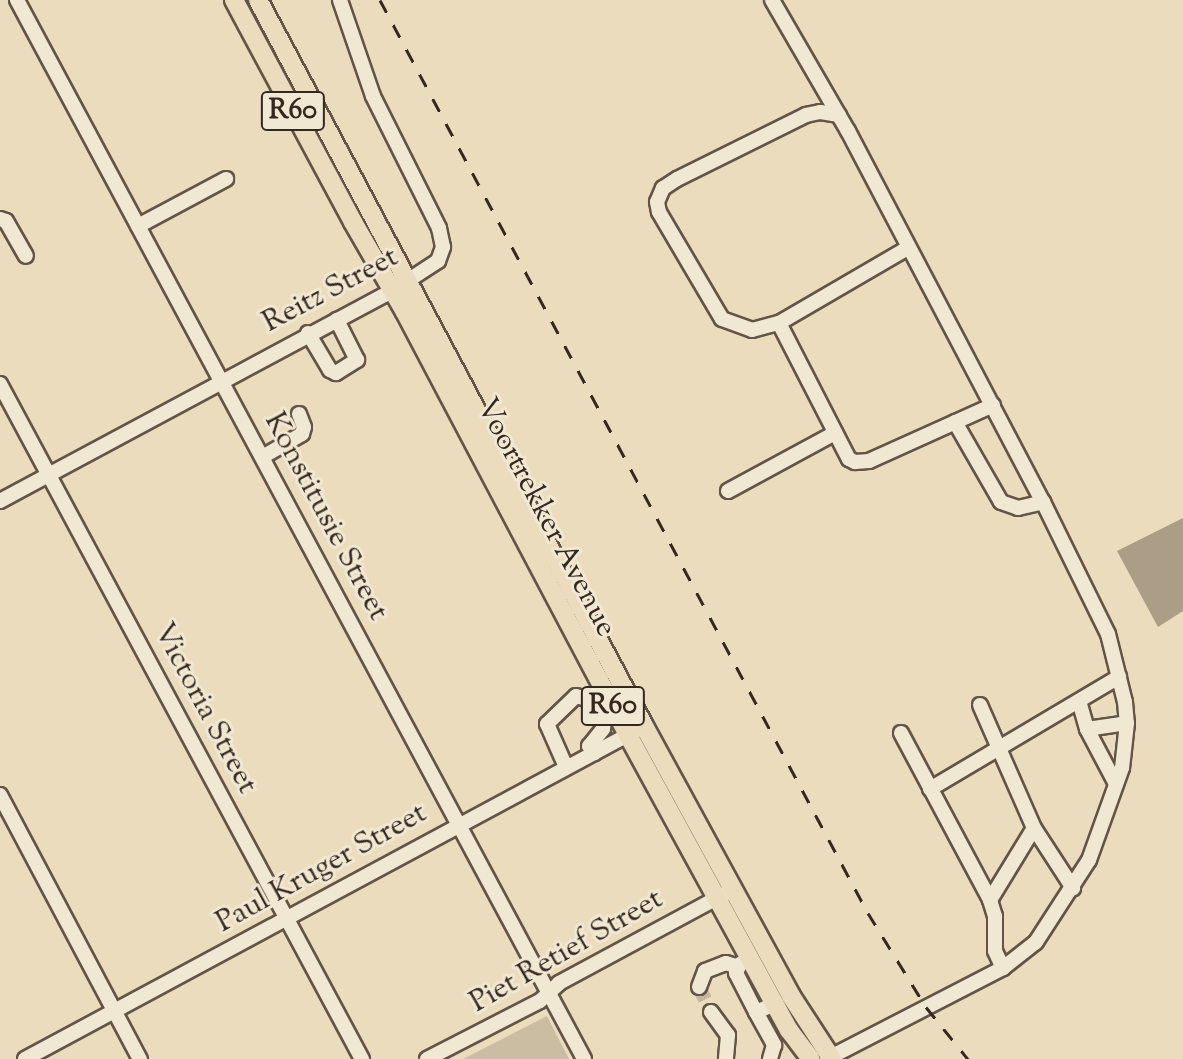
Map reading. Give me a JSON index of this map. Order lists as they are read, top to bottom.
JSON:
{
  "streets": {
    "main road": ["R60", "Voortrekker Avenue"],
    "street": [
      "Reitz Street",
      "Konstitusie Street",
      "Victoria Street",
      "Paul Kruger Street",
      "Piet Retief Street"
    ]
  },
  "crossings": [
    ["Reitz Street", "Konstitusie Street"],
    ["Reitz Street", "Voortrekker Avenue"],
    ["Reitz Street", "Victoria Street"],
    ["Konstitusie Street", "Paul Kruger Street"],
    ["Konstitusie Street", "Piet Retief Street"],
    ["Voortrekker Avenue", "Paul Kruger Street"],
    ["Voortrekker Avenue", "Piet Retief Street"],
    ["Victoria Street", "Paul Kruger Street"]
  ]
}
